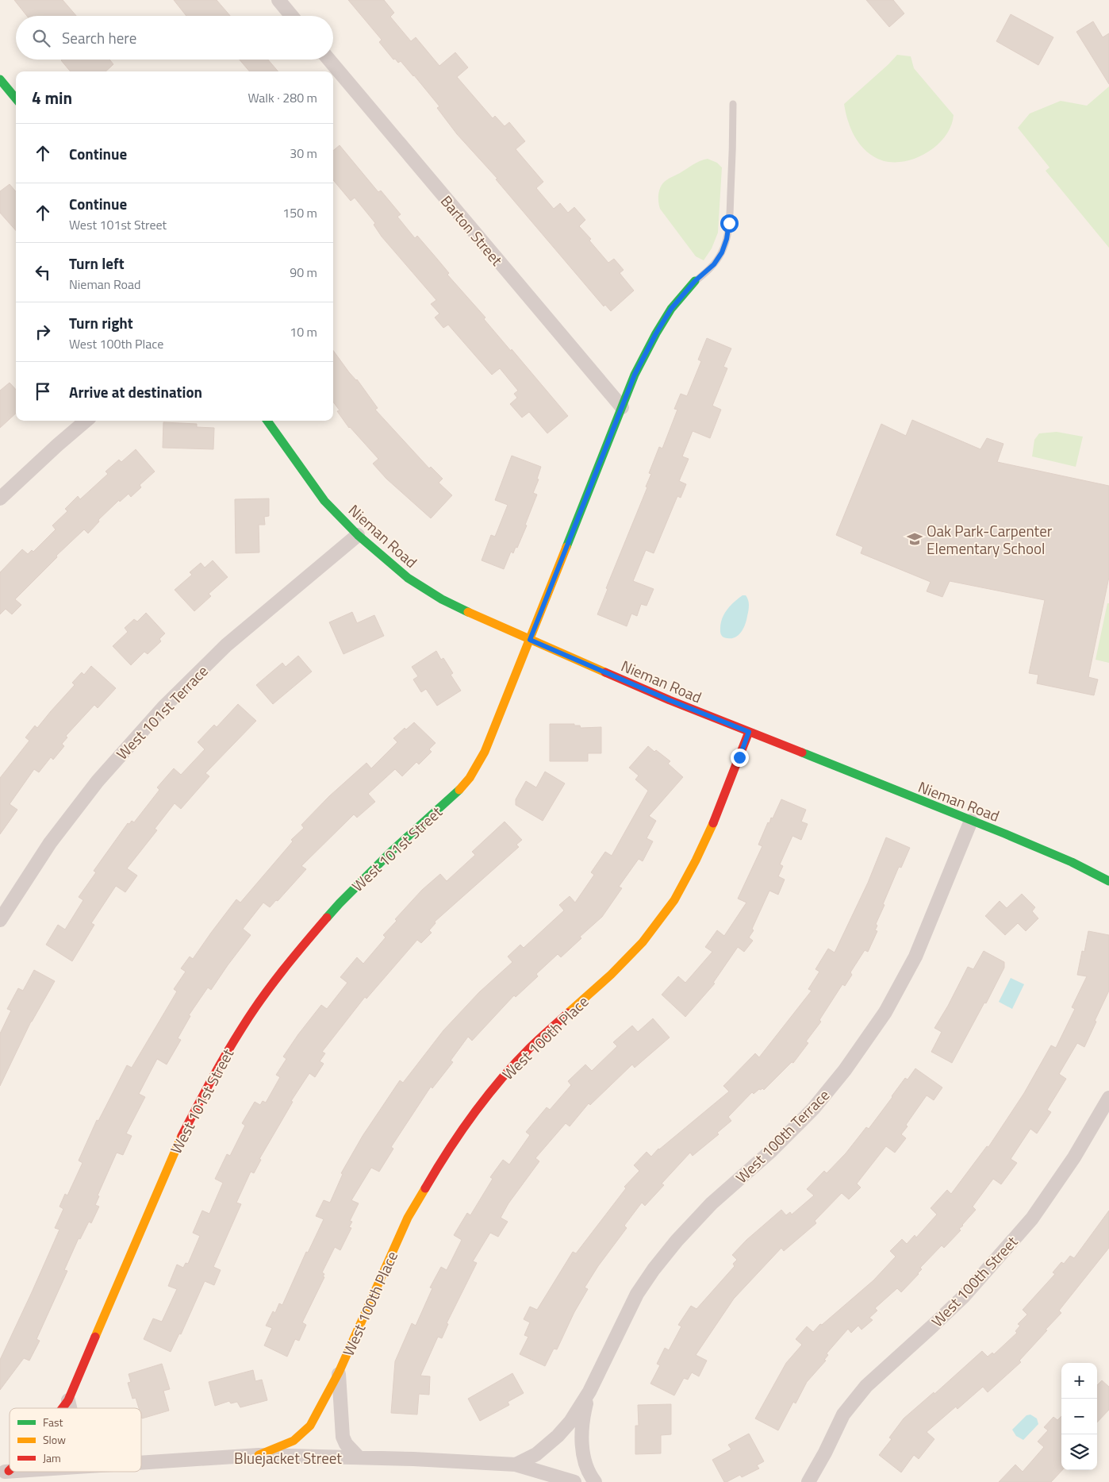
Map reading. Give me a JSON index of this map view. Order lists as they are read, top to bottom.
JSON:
{
  "streets": {
    "street": [
      "Barton Street",
      "Nieman Road",
      "West 101st Terrace",
      "West 101st Street",
      "West 100th Place",
      "West 100th Terrace",
      "West 100th Street",
      "Bluejacket Street"
    ]
  },
  "crossings": [
    ["Barton Street", "West 101st Street"],
    ["Nieman Road", "West 101st Terrace"],
    ["Nieman Road", "West 101st Street"],
    ["Nieman Road", "West 100th Place"],
    ["Nieman Road", "West 100th Terrace"],
    ["West 100th Place", "Bluejacket Street"],
    ["West 100th Terrace", "Bluejacket Street"]
  ],
  "places": {
    "school or university": ["Oak Park-Carpenter Elementary School"]
  },
  "legend": ["Fast", "Slow", "Jam"],
  "page": {
    "search": "Search here",
    "heading": ["4 min", "Walk · 280 m"],
    "list": [
      ["Continue", "30 m"],
      ["Continue", "West 101st Street", "150 m"],
      ["Turn left", "Nieman Road", "90 m"],
      ["Turn right", "West 100th Place", "10 m"],
      "Arrive at destination"
    ],
    "map_buttons": ["+", "−"]
  }
}
